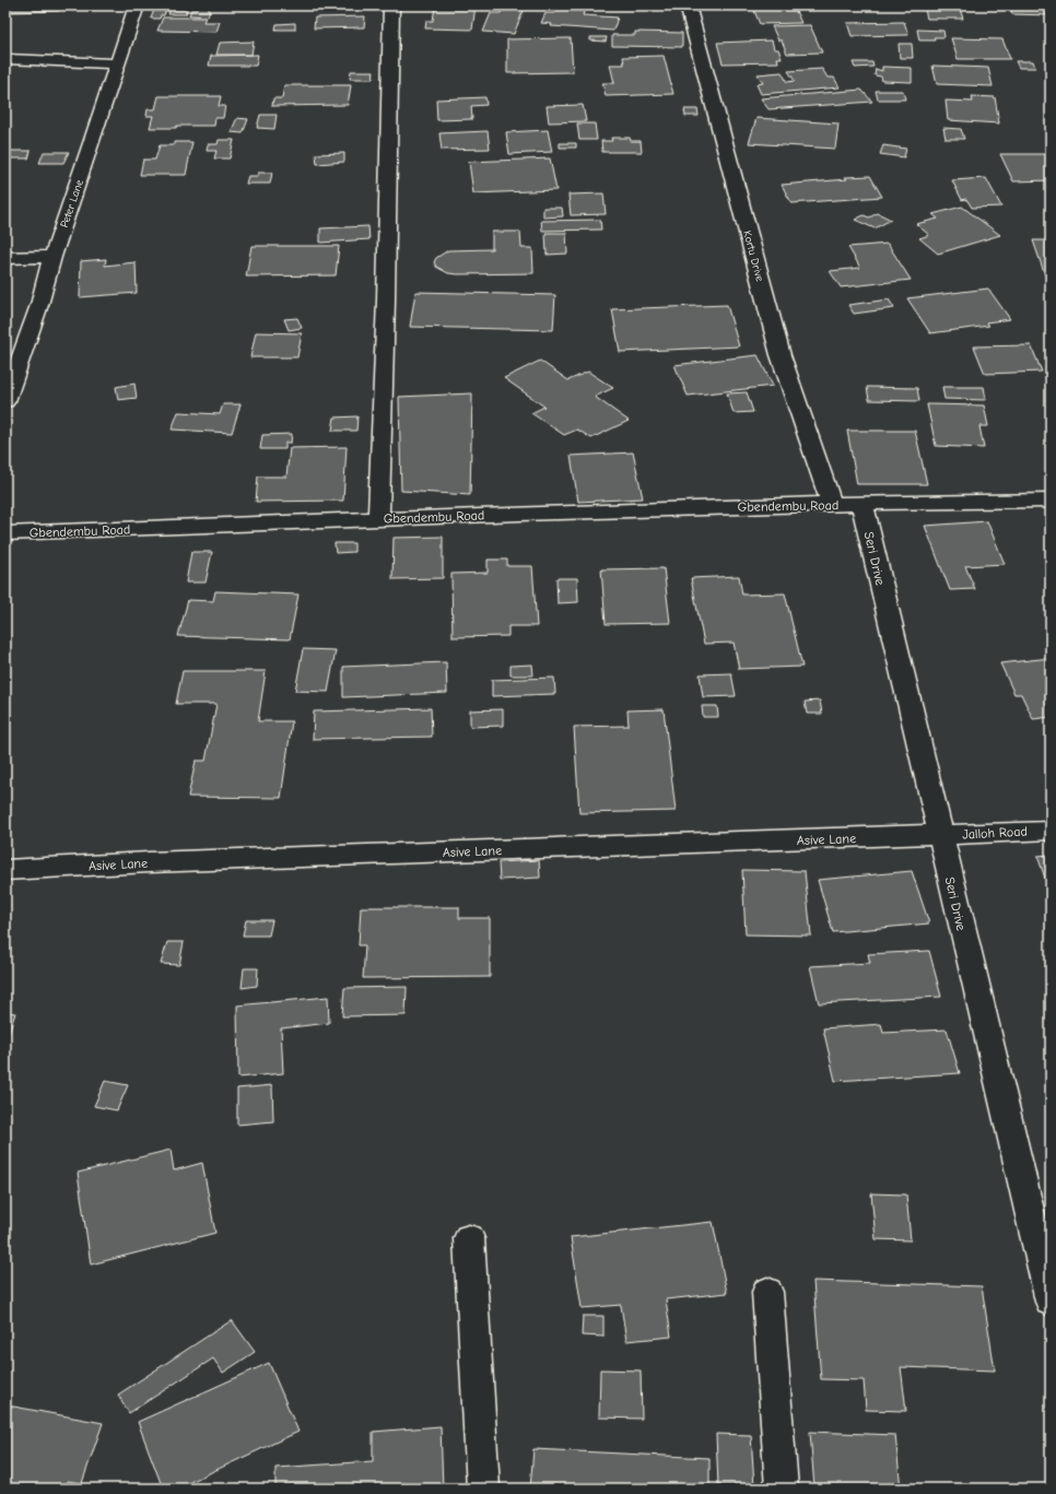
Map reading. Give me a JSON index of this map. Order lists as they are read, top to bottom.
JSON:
{
  "streets": {
    "street": [
      "Peter Lane",
      "Kortu Drive",
      "Gbendembu Road",
      "Seri Drive",
      "Jalloh Road",
      "Asive Lane"
    ]
  },
  "crossings": [
    ["Kortu Drive", "Gbendembu Road"],
    ["Gbendembu Road", "Seri Drive"],
    ["Seri Drive", "Jalloh Road"],
    ["Seri Drive", "Asive Lane"],
    ["Jalloh Road", "Asive Lane"]
  ]
}
